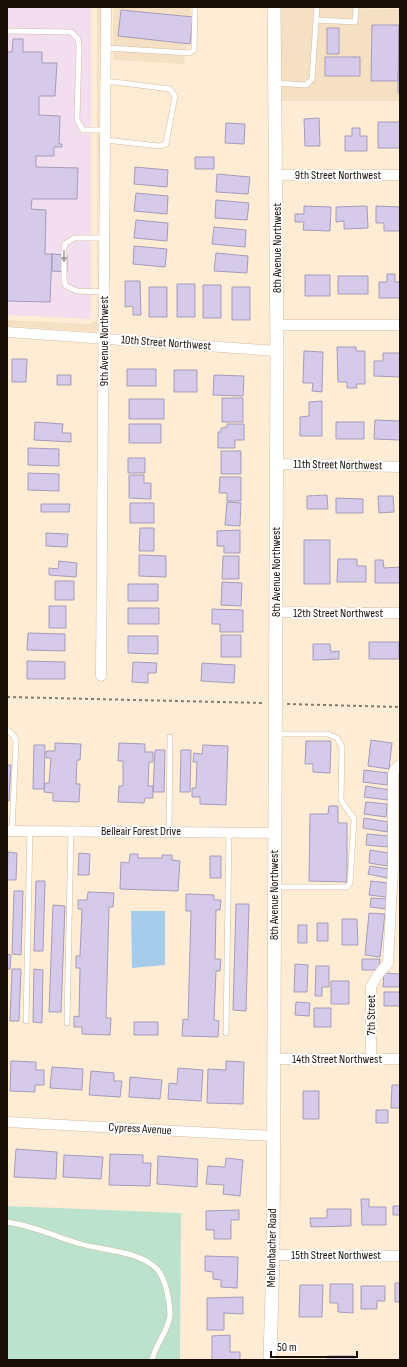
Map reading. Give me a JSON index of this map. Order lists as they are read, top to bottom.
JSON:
{
  "streets": {
    "street": [
      "9th Street Northwest",
      "8th Avenue Northwest",
      "9th Avenue Northwest",
      "10th Street Northwest",
      "11th Street Northwest",
      "12th Street Northwest",
      "Belleair Forest Drive",
      "7th Street",
      "14th Street Northwest",
      "Cypress Avenue",
      "Mehlenbacher Road",
      "15th Street Northwest"
    ]
  },
  "crossings": [
    ["9th Street Northwest", "8th Avenue Northwest"],
    ["8th Avenue Northwest", "10th Street Northwest"],
    ["8th Avenue Northwest", "11th Street Northwest"],
    ["8th Avenue Northwest", "12th Street Northwest"],
    ["8th Avenue Northwest", "Belleair Forest Drive"],
    ["8th Avenue Northwest", "14th Street Northwest"],
    ["8th Avenue Northwest", "Cypress Avenue"],
    ["8th Avenue Northwest", "Mehlenbacher Road"],
    ["9th Avenue Northwest", "10th Street Northwest"],
    ["7th Street", "14th Street Northwest"],
    ["Cypress Avenue", "Mehlenbacher Road"],
    ["Mehlenbacher Road", "15th Street Northwest"]
  ],
  "scale_bar": "50 m"
}
